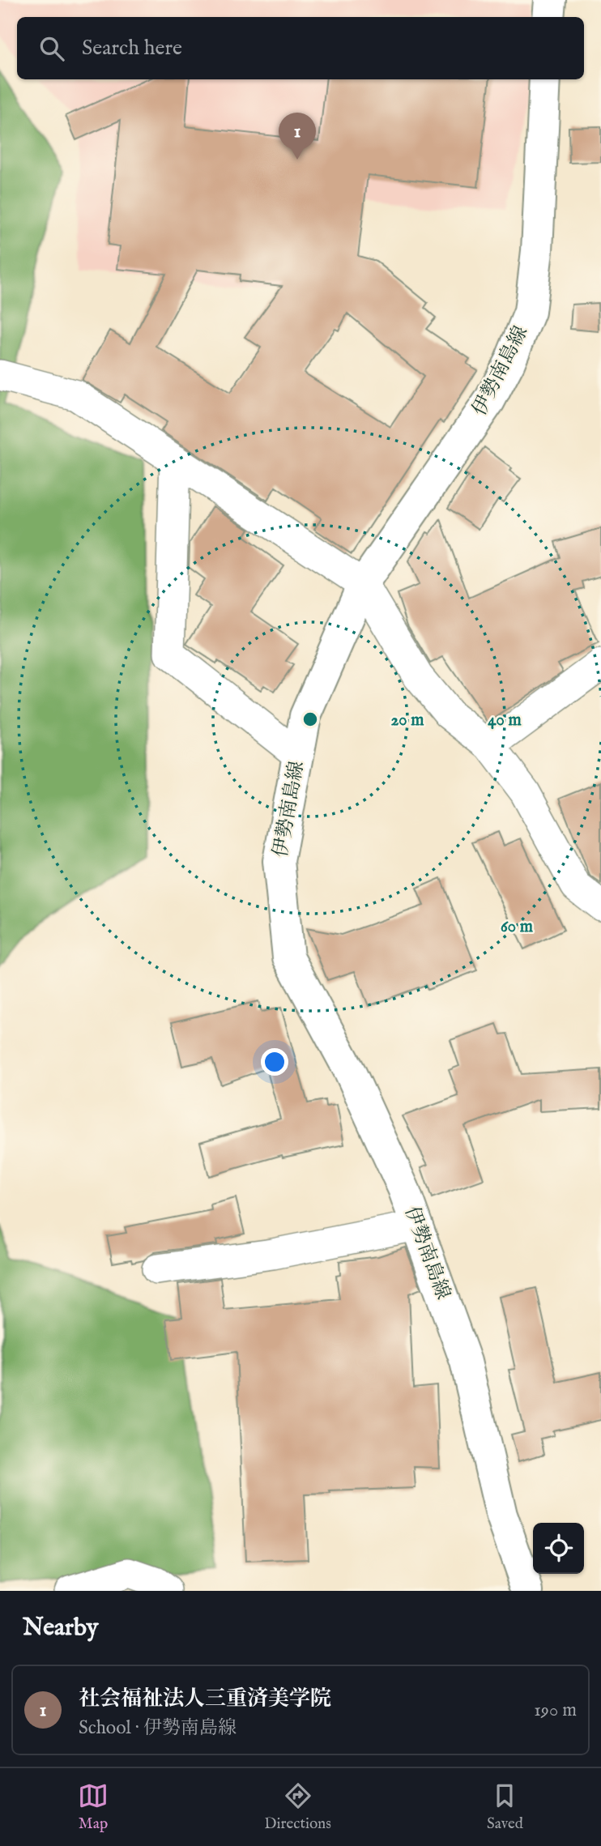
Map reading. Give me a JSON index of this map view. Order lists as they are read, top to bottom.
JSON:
{
  "streets": {
    "main road": ["伊勢南島線"]
  },
  "page": {
    "search": "Search here",
    "pins": "1",
    "heading": "Nearby",
    "list": [
      {
        "mark": "1",
        "name": "社会福祉法人三重済美学院",
        "note": "School · 伊勢南島線",
        "value": "190 m"
      }
    ],
    "nav": ["Map", "Directions", "Saved"]
  },
  "rings": ["20 m", "40 m", "60 m"]
}
